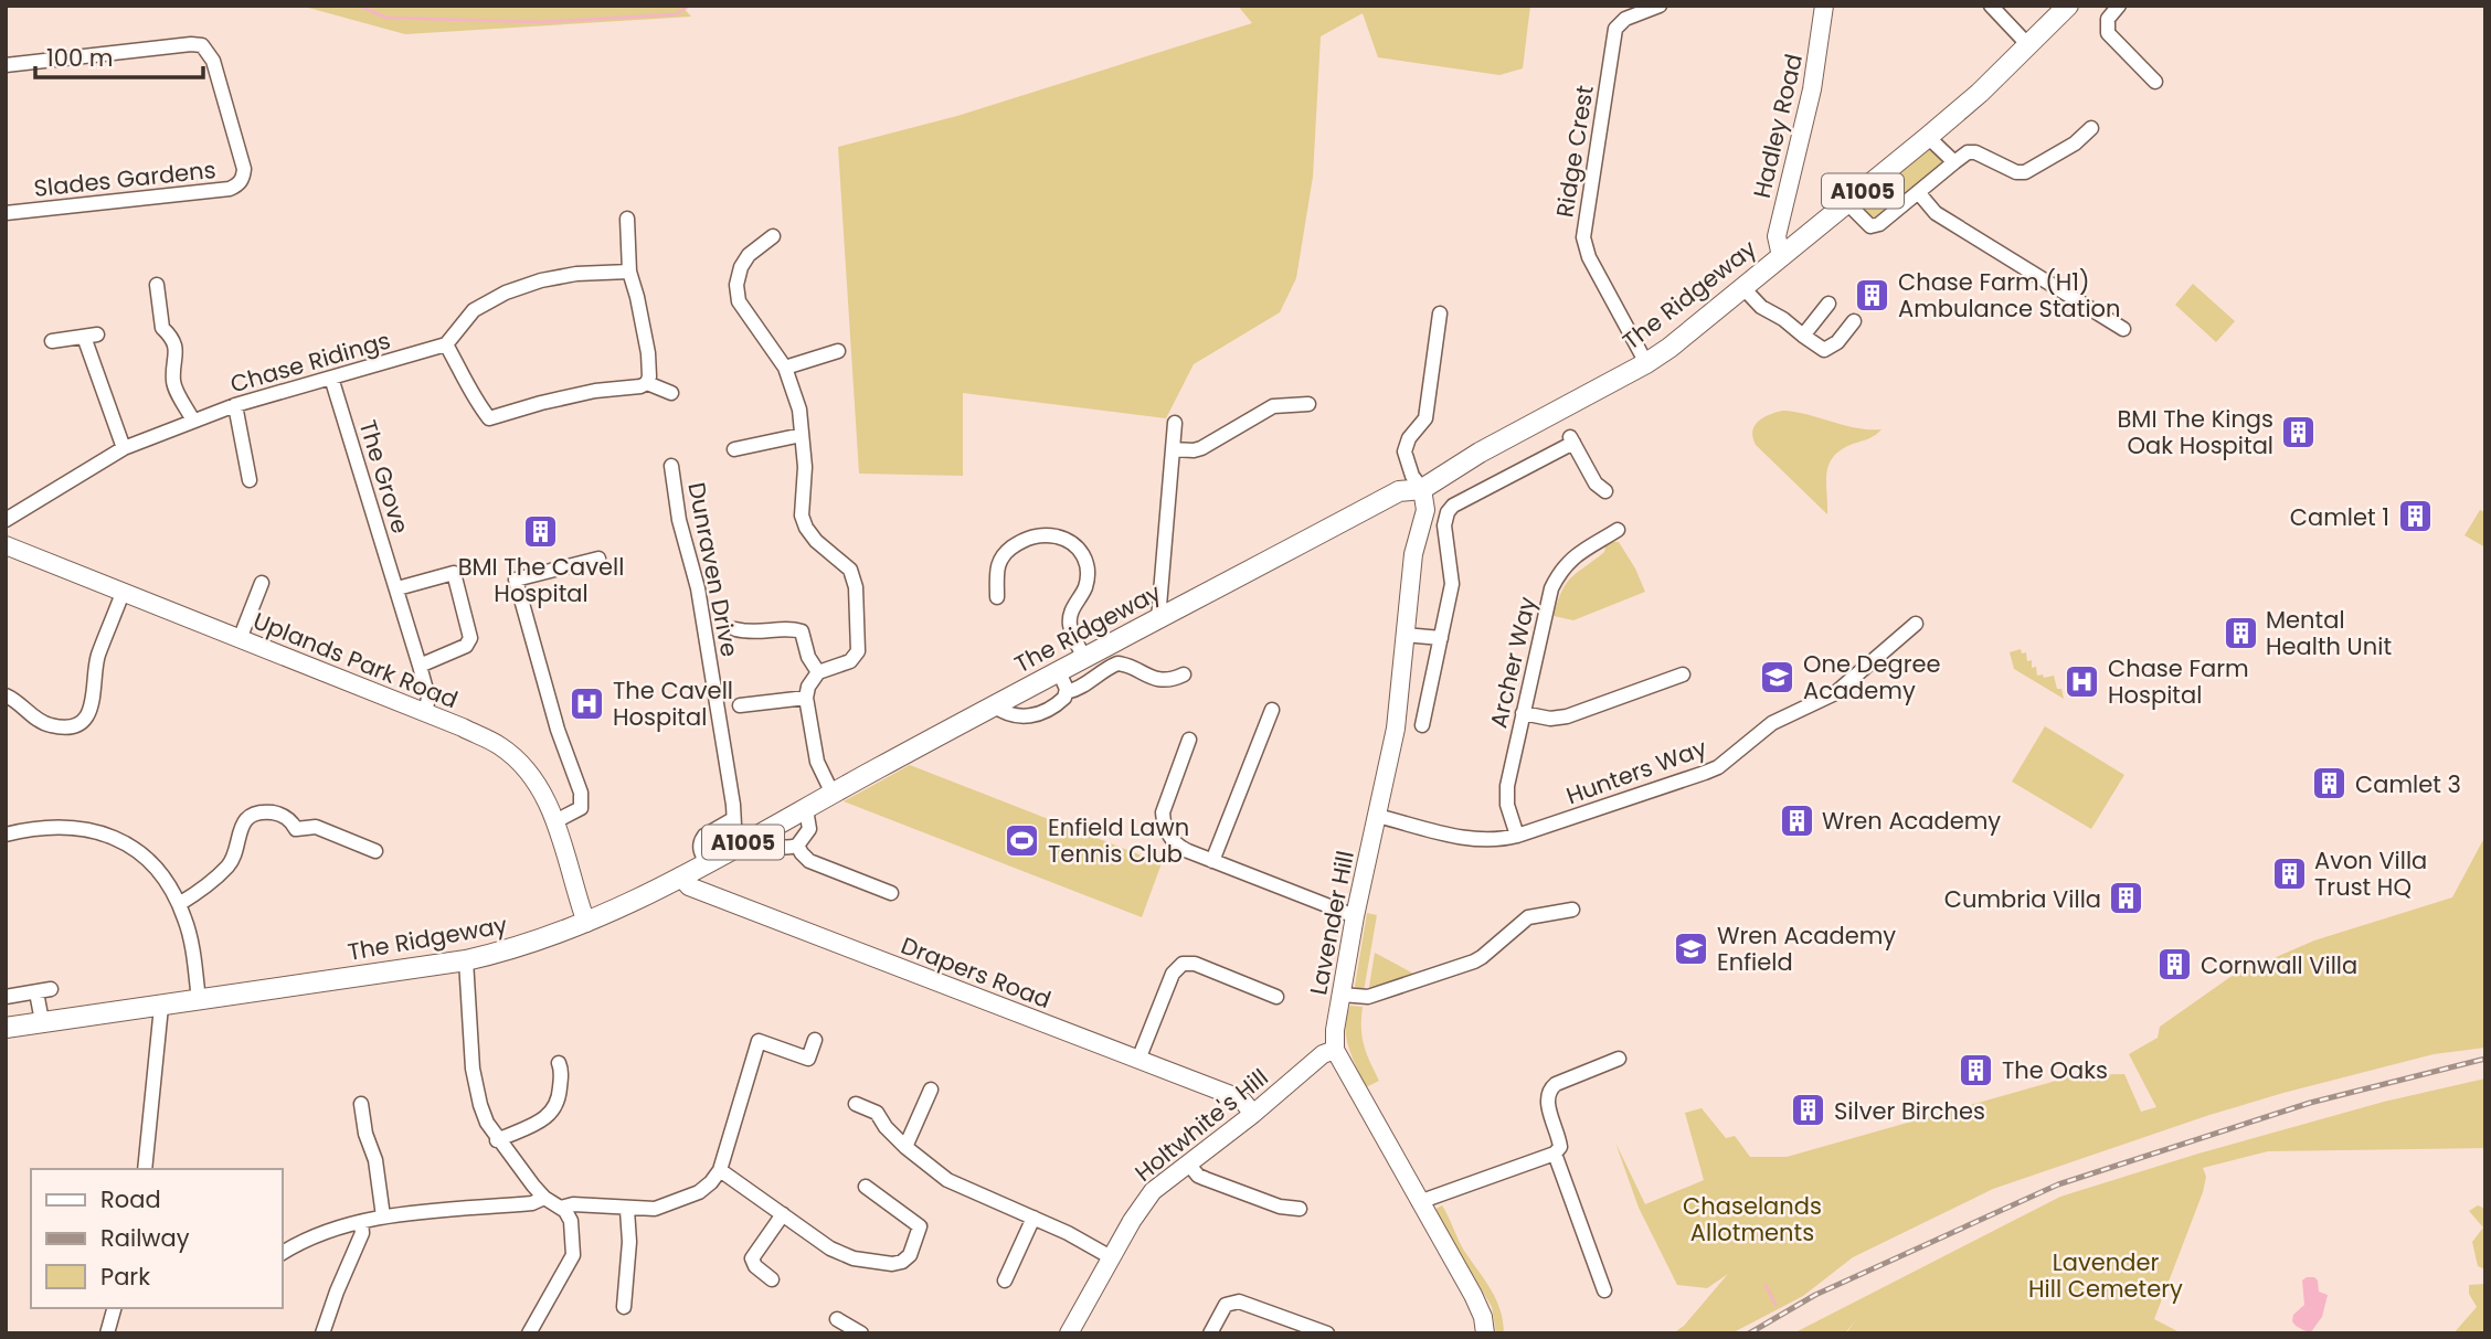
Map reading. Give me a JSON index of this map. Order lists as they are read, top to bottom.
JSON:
{
  "streets": {
    "main road": ["A1005", "The Ridgeway"],
    "street": [
      "Hadley Road",
      "Ridge Crest",
      "Slades Gardens",
      "Chase Ridings",
      "The Grove",
      "Dunraven Drive",
      "Uplands Park Road",
      "Archer Way",
      "Hunters Way",
      "Lavender Hill",
      "Drapers Road",
      "Holtwhite's Hill"
    ]
  },
  "crossings": [
    ["Hadley Road", "The Ridgeway"],
    ["Ridge Crest", "The Ridgeway"],
    ["The Ridgeway", "Dunraven Drive"],
    ["The Ridgeway", "Uplands Park Road"],
    ["The Ridgeway", "Lavender Hill"],
    ["The Ridgeway", "Drapers Road"],
    ["Chase Ridings", "The Grove"],
    ["The Grove", "Uplands Park Road"],
    ["Archer Way", "Hunters Way"],
    ["Hunters Way", "Lavender Hill"],
    ["Lavender Hill", "Holtwhite's Hill"],
    ["Drapers Road", "Holtwhite's Hill"]
  ],
  "parks": ["Chaselands Allotments", "Lavender Hill Cemetery"],
  "places": {
    "building": [
      "Chase Farm (H1) Ambulance Station",
      "BMI The Kings Oak Hospital",
      "Camlet 1",
      "BMI The Cavell Hospital",
      "Mental Health Unit",
      "Camlet 3",
      "Wren Academy",
      "Avon Villa Trust HQ",
      "Cumbria Villa",
      "Cornwall Villa",
      "The Oaks",
      "Silver Birches"
    ],
    "school or university": ["One Degree Academy", "Wren Academy Enfield"],
    "hospital": ["Chase Farm Hospital", "The Cavell Hospital"],
    "sports": ["Enfield Lawn Tennis Club"]
  },
  "legend": ["Road", "Railway", "Park"],
  "scale_bar": "100 m"
}
